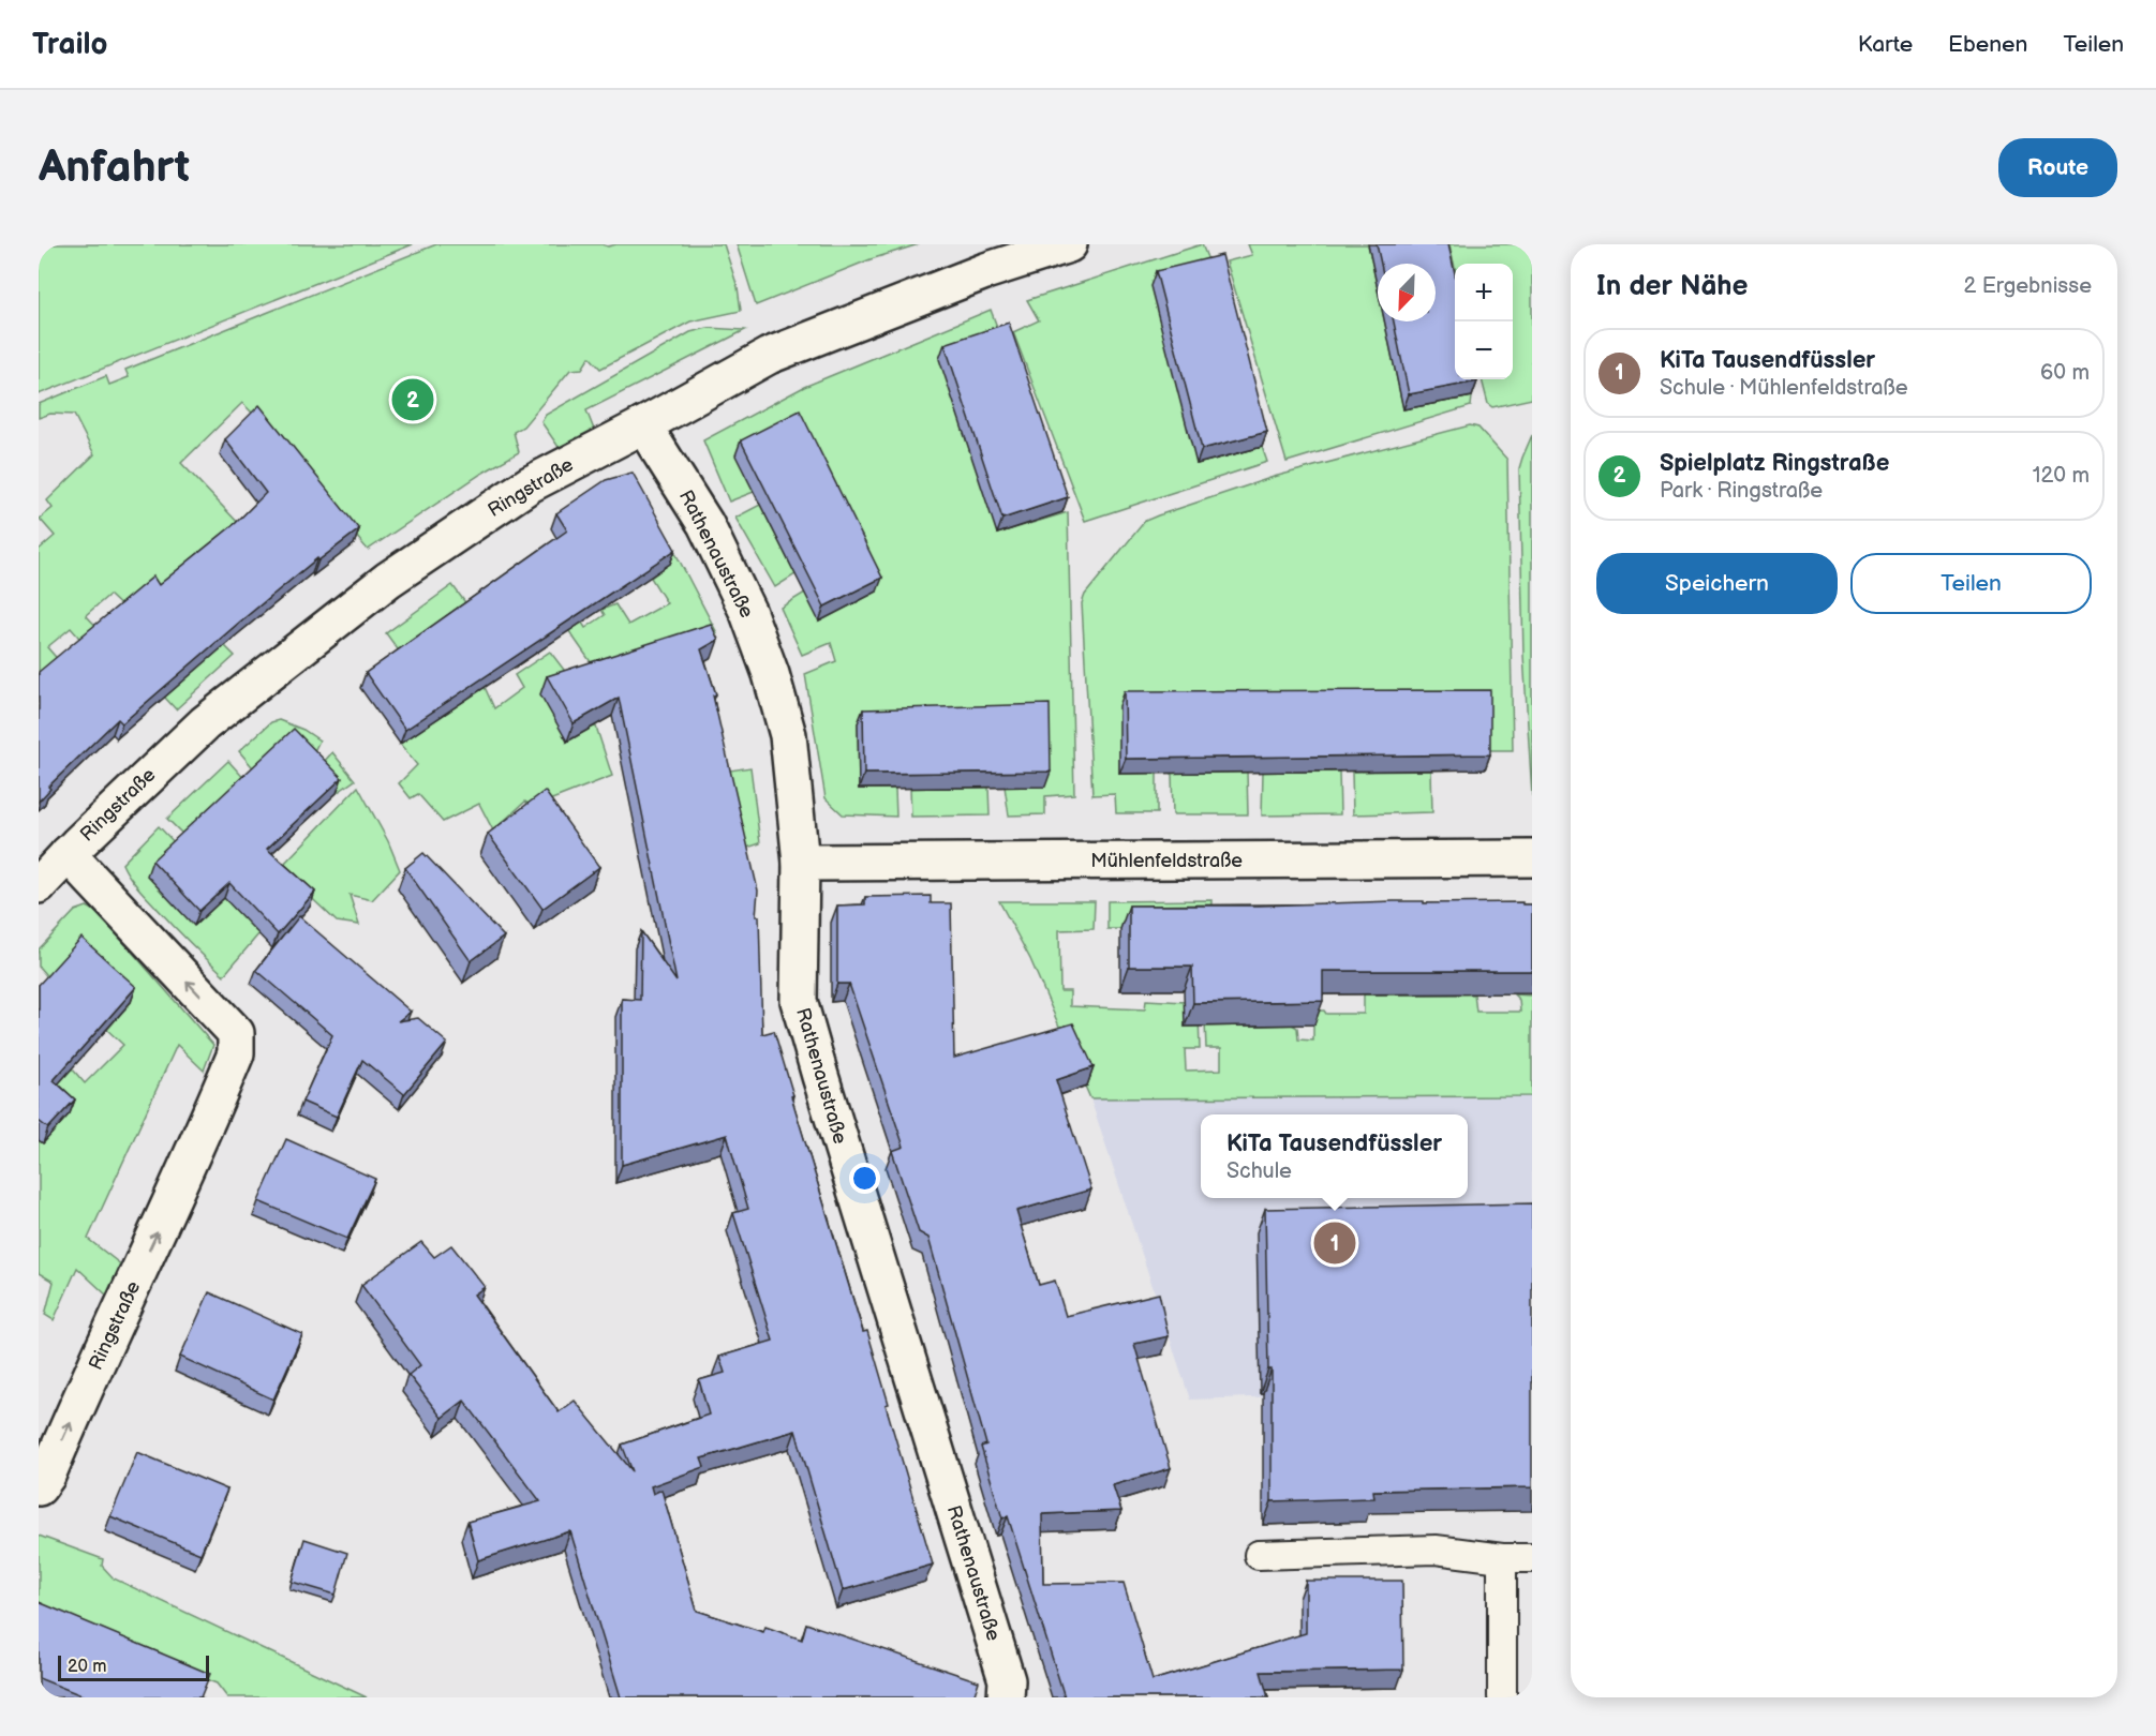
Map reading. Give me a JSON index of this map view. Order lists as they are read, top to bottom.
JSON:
{
  "streets": {
    "street": ["Ringstraße", "Rathenaustraße", "Mühlenfeldstraße"]
  },
  "crossings": [
    ["Ringstraße", "Rathenaustraße"],
    ["Rathenaustraße", "Mühlenfeldstraße"]
  ],
  "scale_bar": "20 m",
  "north": "bottom left",
  "page": {
    "header": "Trailo",
    "nav": ["Karte", "Ebenen", "Teilen"],
    "buttons": [
      "Route",
      ["Speichern", "Teilen"]
    ],
    "title": "Anfahrt",
    "heading": ["In der Nähe", "2 Ergebnisse"],
    "map_buttons": ["+", "−"],
    "list": [
      {
        "mark": "1",
        "name": "KiTa Tausendfüssler",
        "note": "Schule · Mühlenfeldstraße",
        "value": "60 m"
      },
      {
        "mark": "2",
        "name": "Spielplatz Ringstraße",
        "note": "Park · Ringstraße",
        "value": "120 m"
      }
    ],
    "pins": ["2", "1"],
    "popup": ["KiTa Tausendfüssler", "Schule"],
    "scale": "20 m"
  }
}
